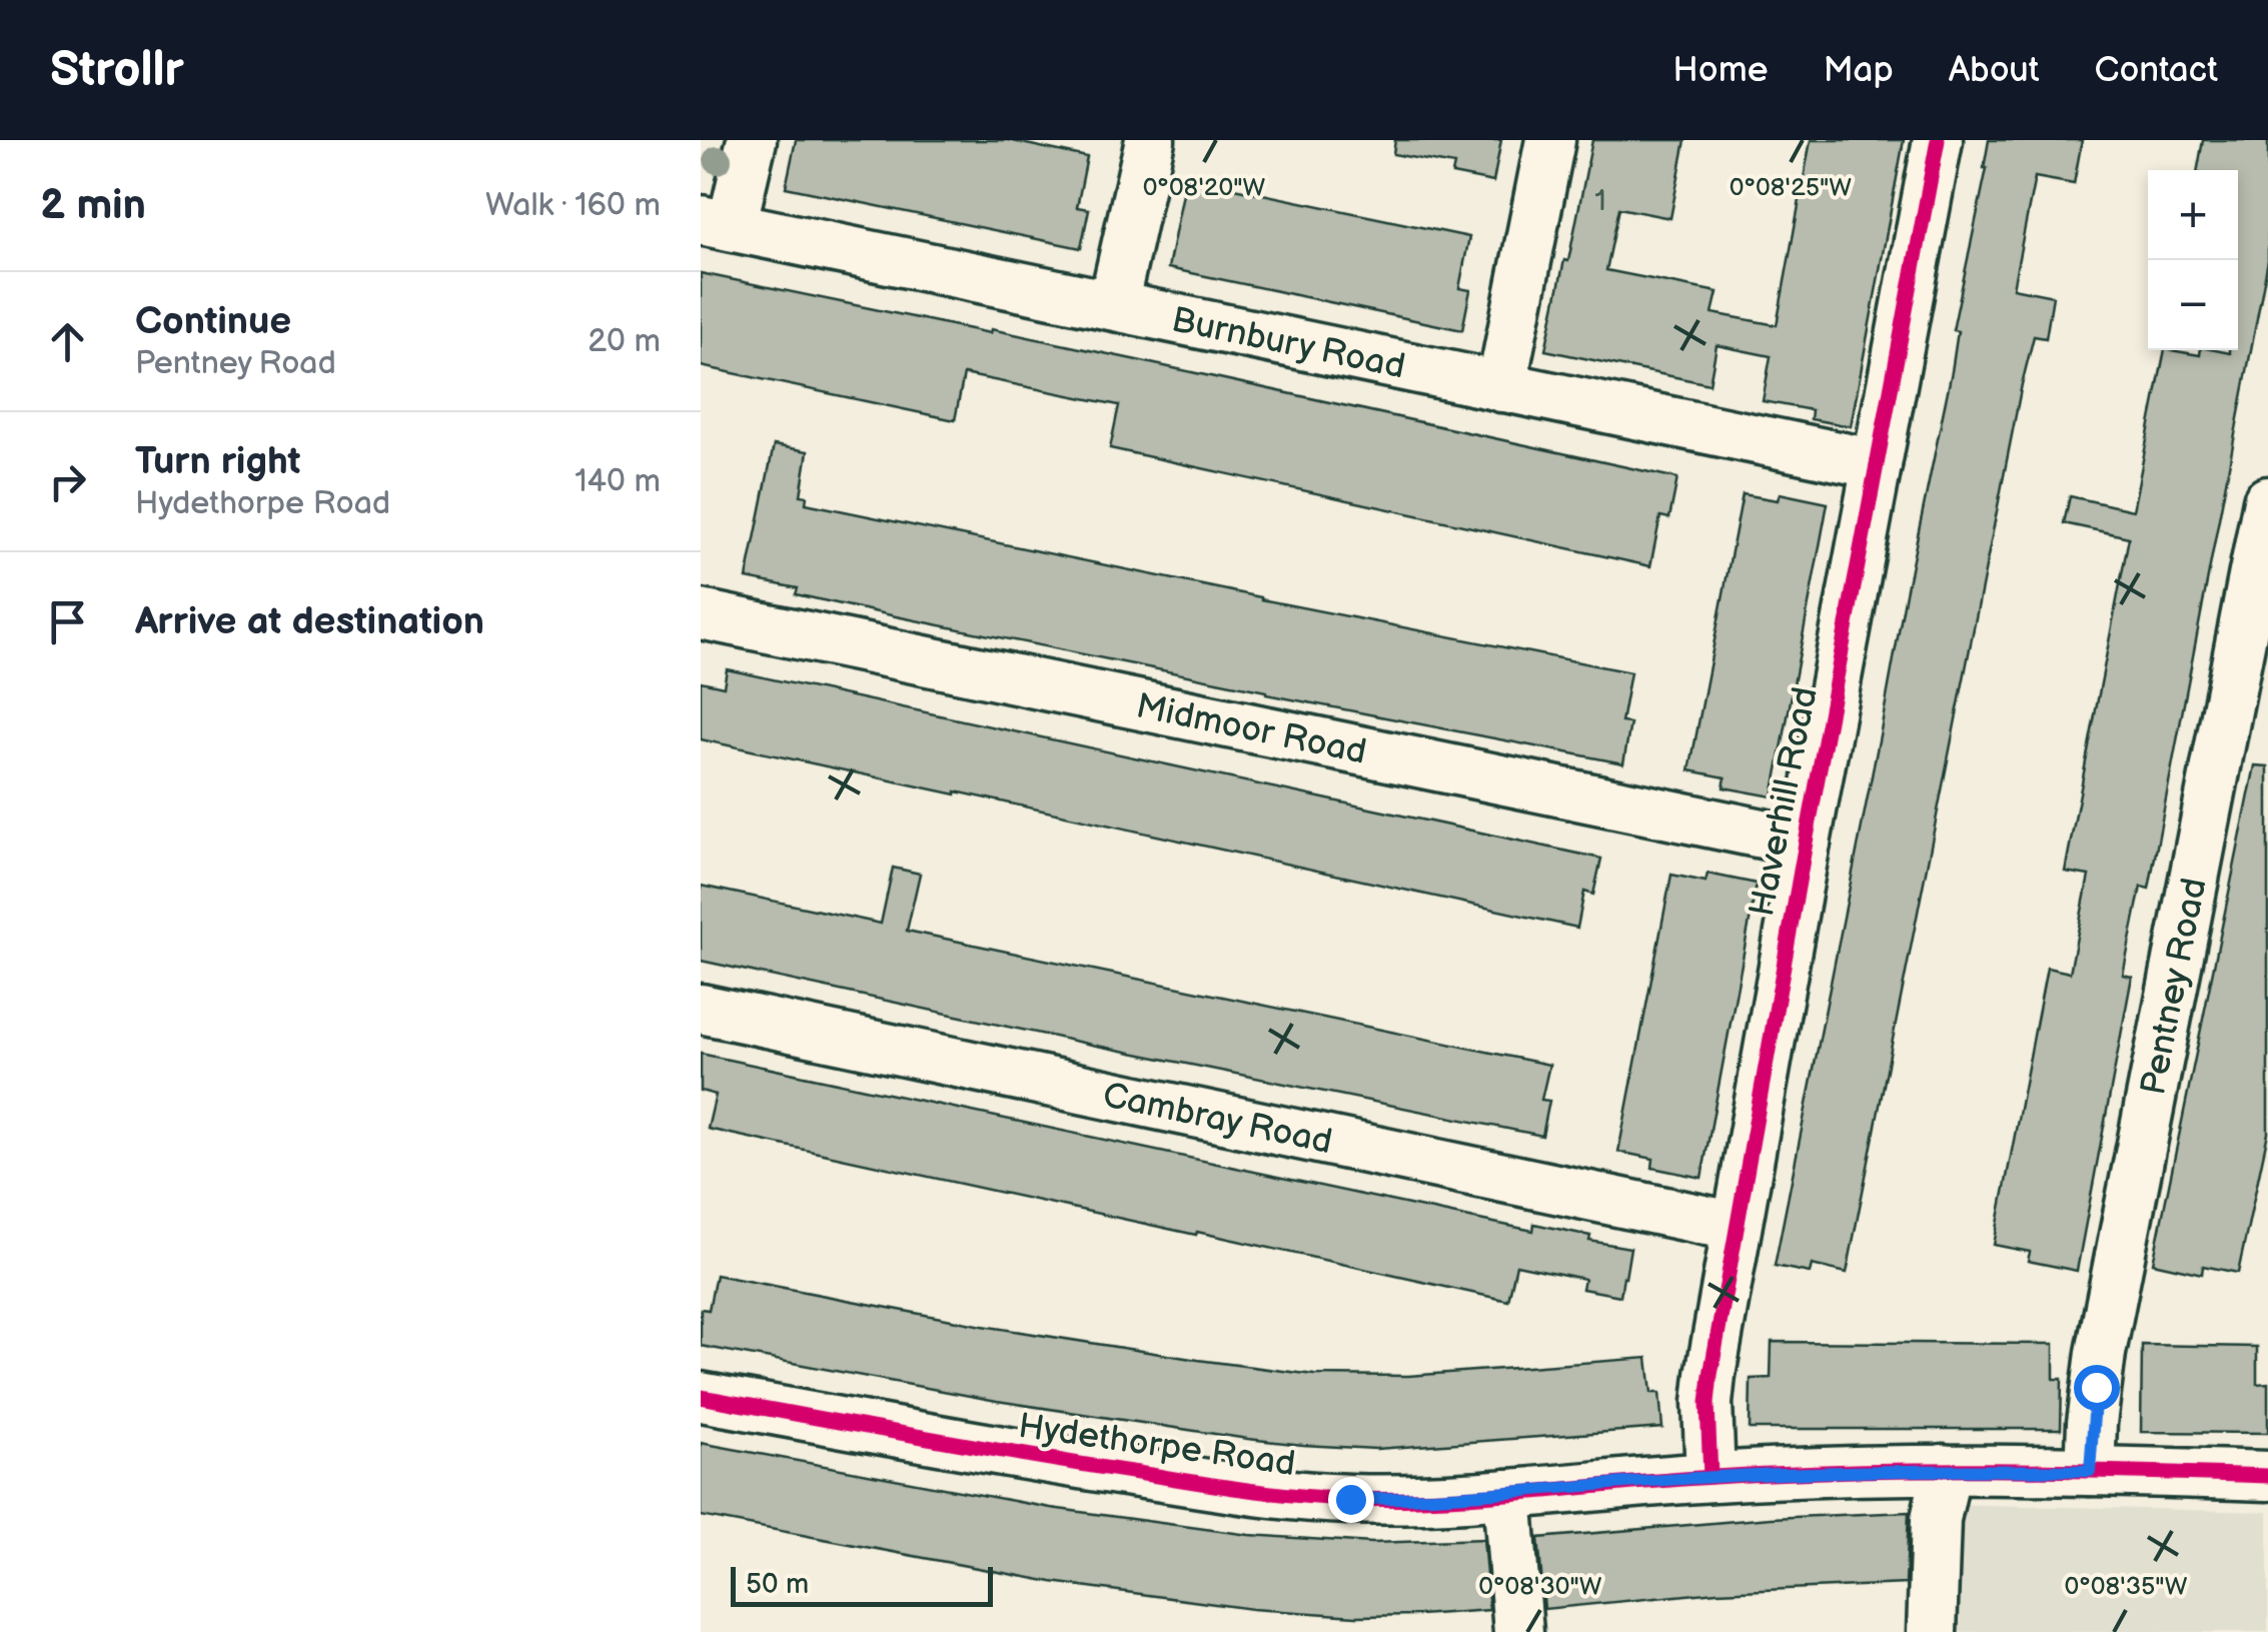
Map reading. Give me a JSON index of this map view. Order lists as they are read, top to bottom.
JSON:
{
  "streets": {
    "street": [
      "Burnbury Road",
      "Midmoor Road",
      "Haverhill Road",
      "Pentney Road",
      "Cambray Road",
      "Hydethorpe Road"
    ]
  },
  "crossings": [
    ["Burnbury Road", "Haverhill Road"],
    ["Midmoor Road", "Haverhill Road"],
    ["Haverhill Road", "Cambray Road"],
    ["Haverhill Road", "Hydethorpe Road"],
    ["Pentney Road", "Hydethorpe Road"]
  ],
  "house_numbers": ["1"],
  "scale_bar": "50 m",
  "page": {
    "header": "Strollr",
    "nav": [
      "Home",
      "Map",
      "About",
      "Contact"
    ],
    "heading": ["2 min", "Walk · 160 m"],
    "map_buttons": ["+", "−"],
    "list": [
      ["Continue", "Pentney Road", "20 m"],
      ["Turn right", "Hydethorpe Road", "140 m"],
      "Arrive at destination"
    ],
    "scale": "50 m"
  },
  "coordinates": [
    "0°08'20\"W",
    "0°08'25\"W",
    "0°08'30\"W",
    "0°08'35\"W"
  ]
}
